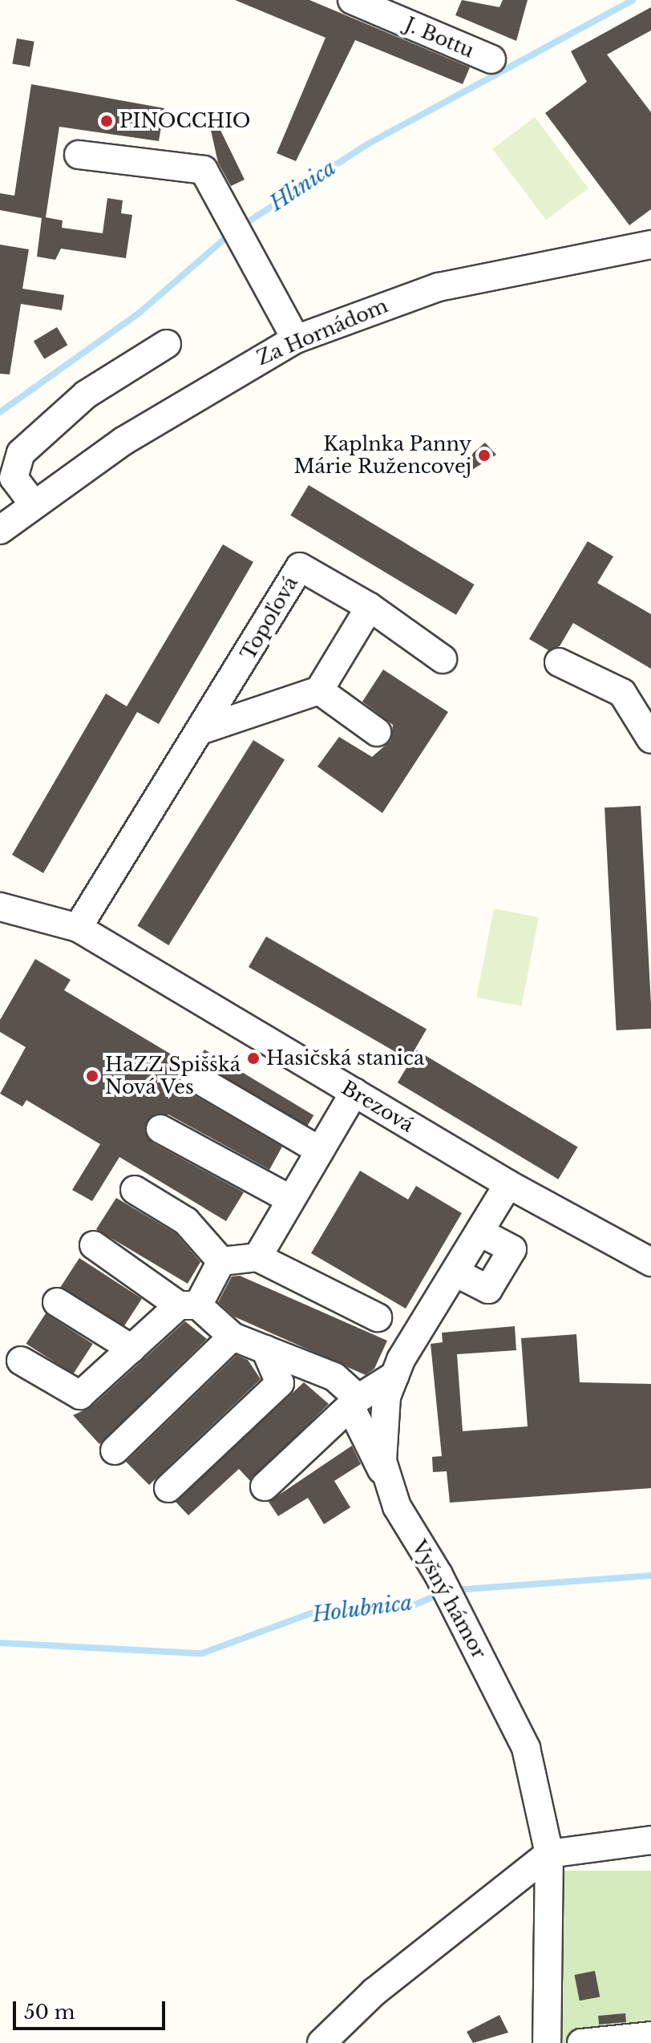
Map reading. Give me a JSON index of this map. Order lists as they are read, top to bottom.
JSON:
{
  "streets": {
    "street": [
      "J. Bottu",
      "Za Hornádom",
      "Topoľová",
      "Brezová",
      "Vyšný hámor"
    ]
  },
  "crossings": [
    ["Topoľová", "Brezová"],
    ["Brezová", "Vyšný hámor"]
  ],
  "water": ["Hlinica", "Holubnica"],
  "places": [
    "PINOCCHIO",
    "Kaplnka Panny Márie Ružencovej",
    "Hasičská stanica",
    "HaZZ Spišská Nová Ves"
  ],
  "scale_bar": "50 m"
}
